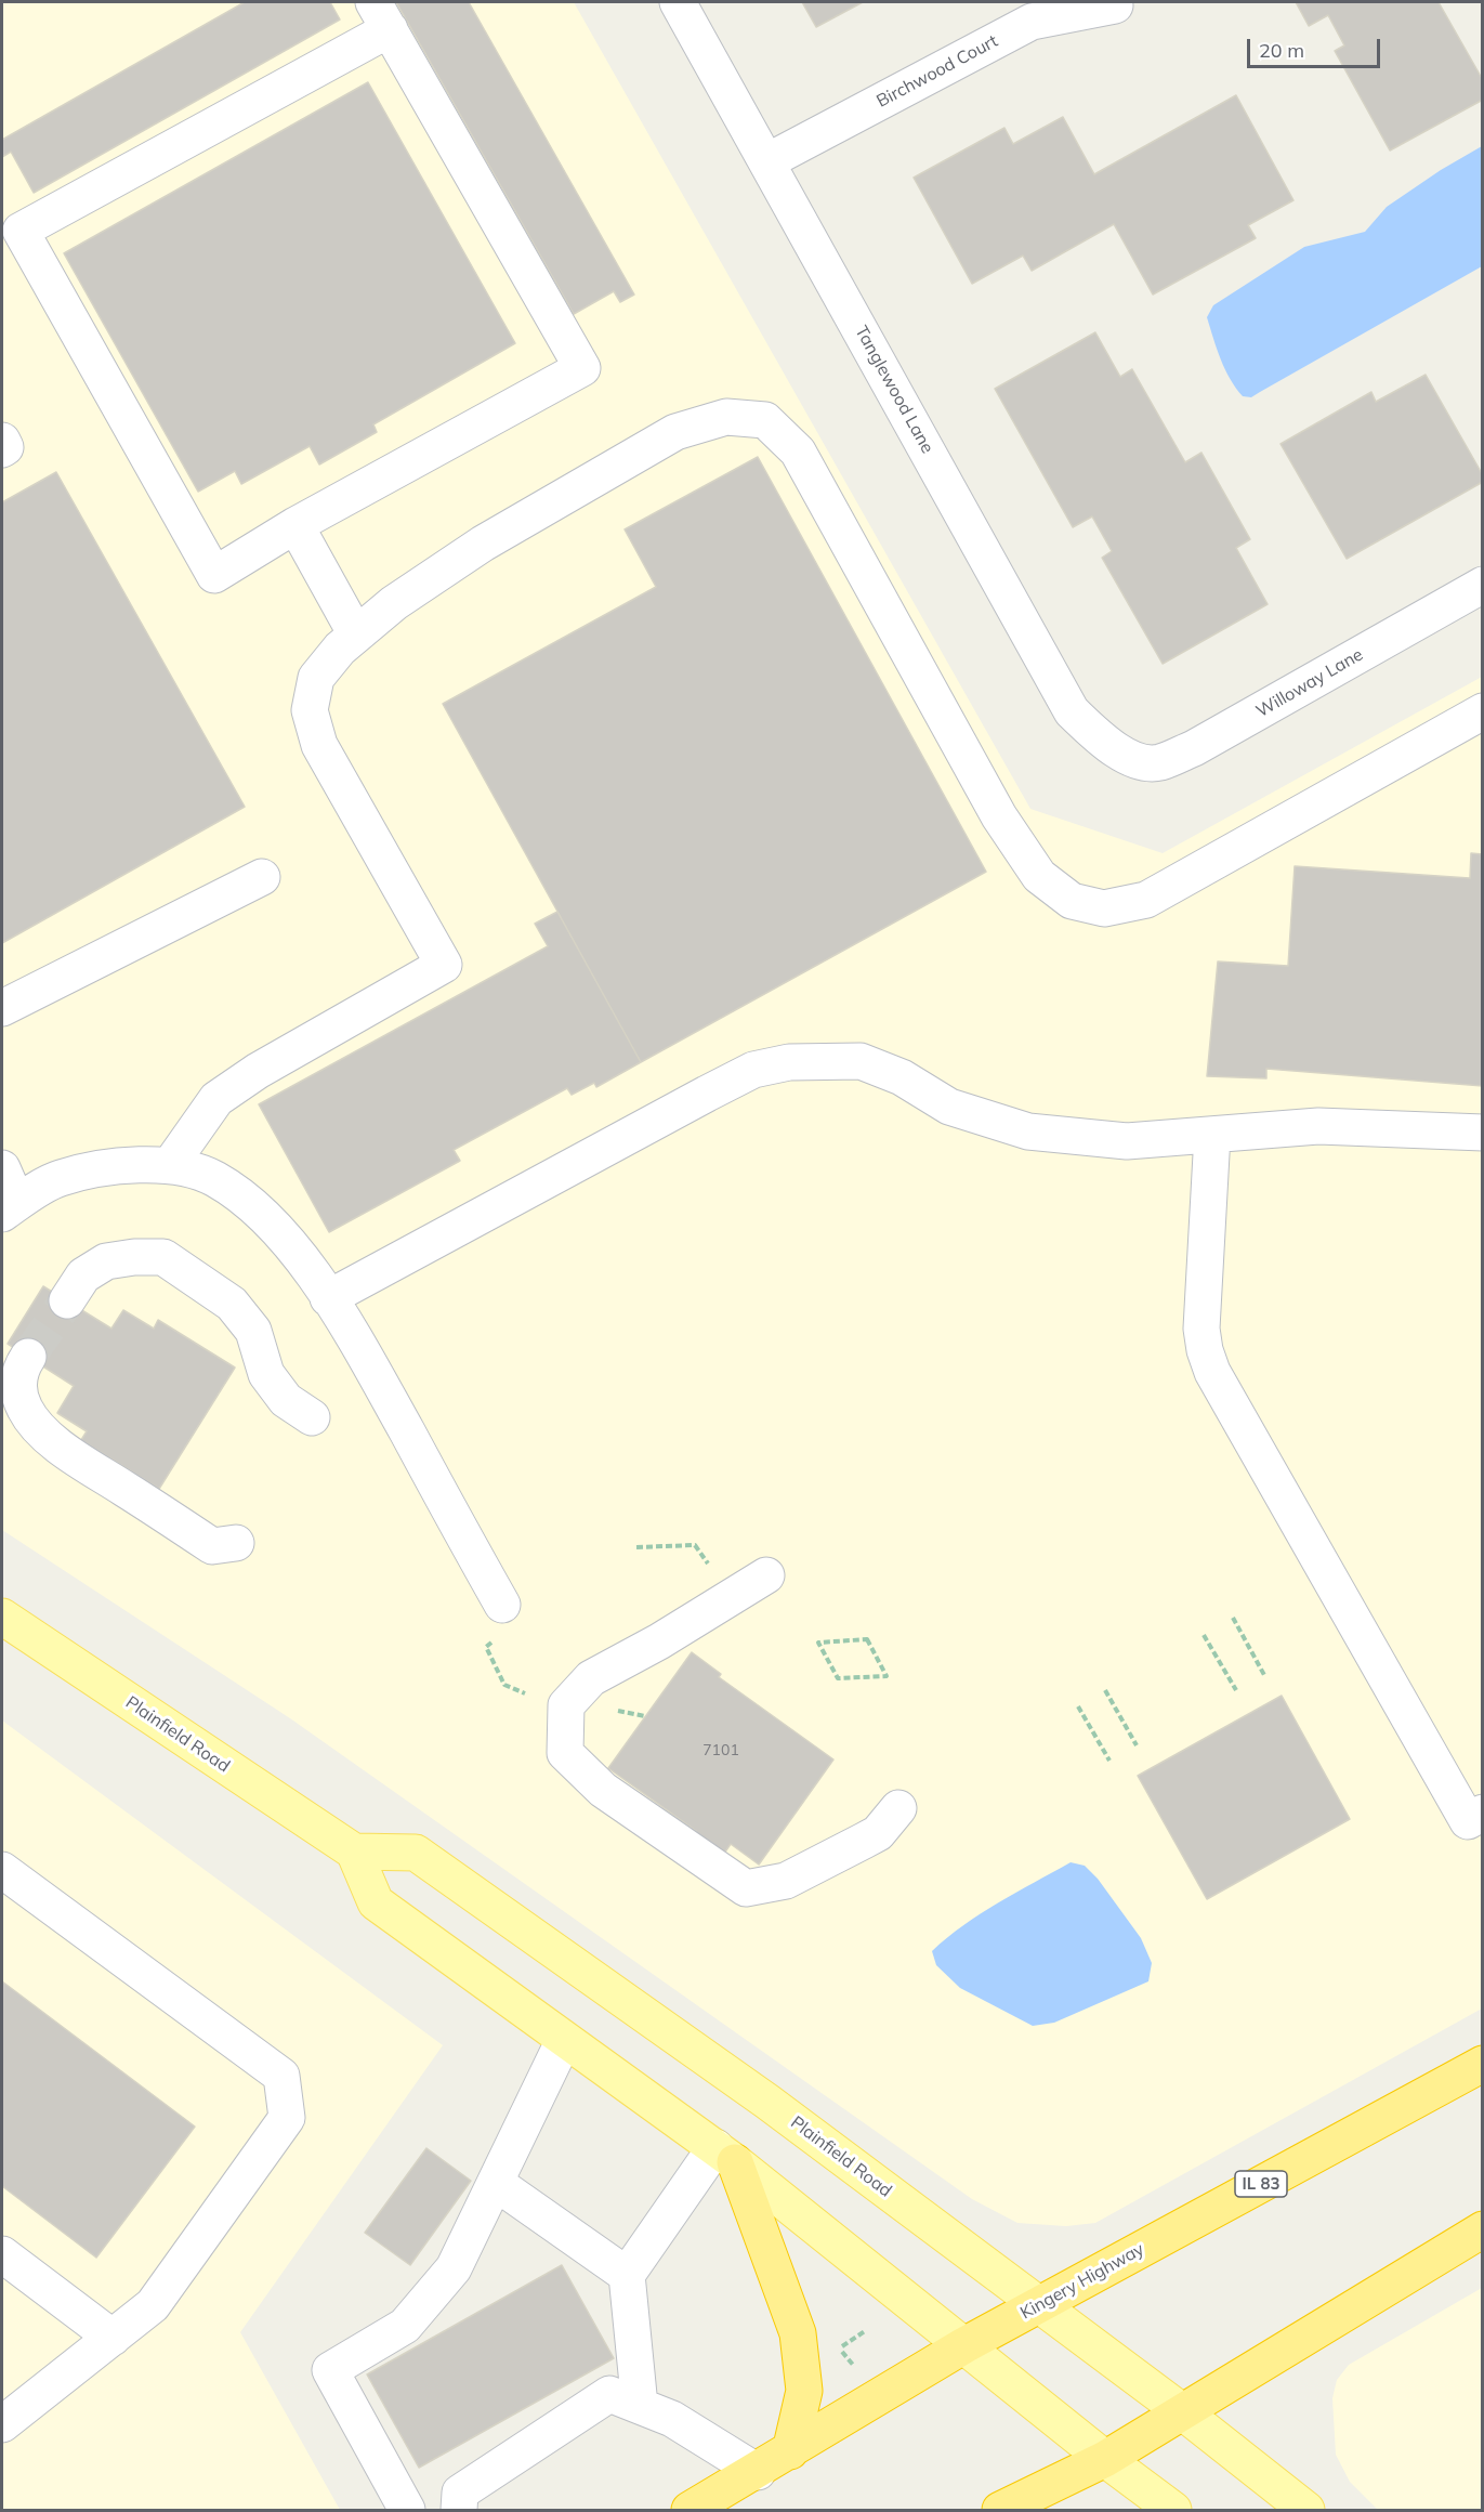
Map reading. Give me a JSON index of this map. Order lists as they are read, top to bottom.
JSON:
{
  "streets": {
    "highway": ["IL 83", "Kingery Highway"],
    "main road": ["Plainfield Road"],
    "street": ["Birchwood Court", "Tanglewood Lane", "Willoway Lane"]
  },
  "crossings": [
    ["Birchwood Court", "Tanglewood Lane"],
    ["Tanglewood Lane", "Willoway Lane"],
    ["Plainfield Road", "Kingery Highway"]
  ],
  "house_numbers": ["7101"],
  "scale_bar": "20 m"
}
